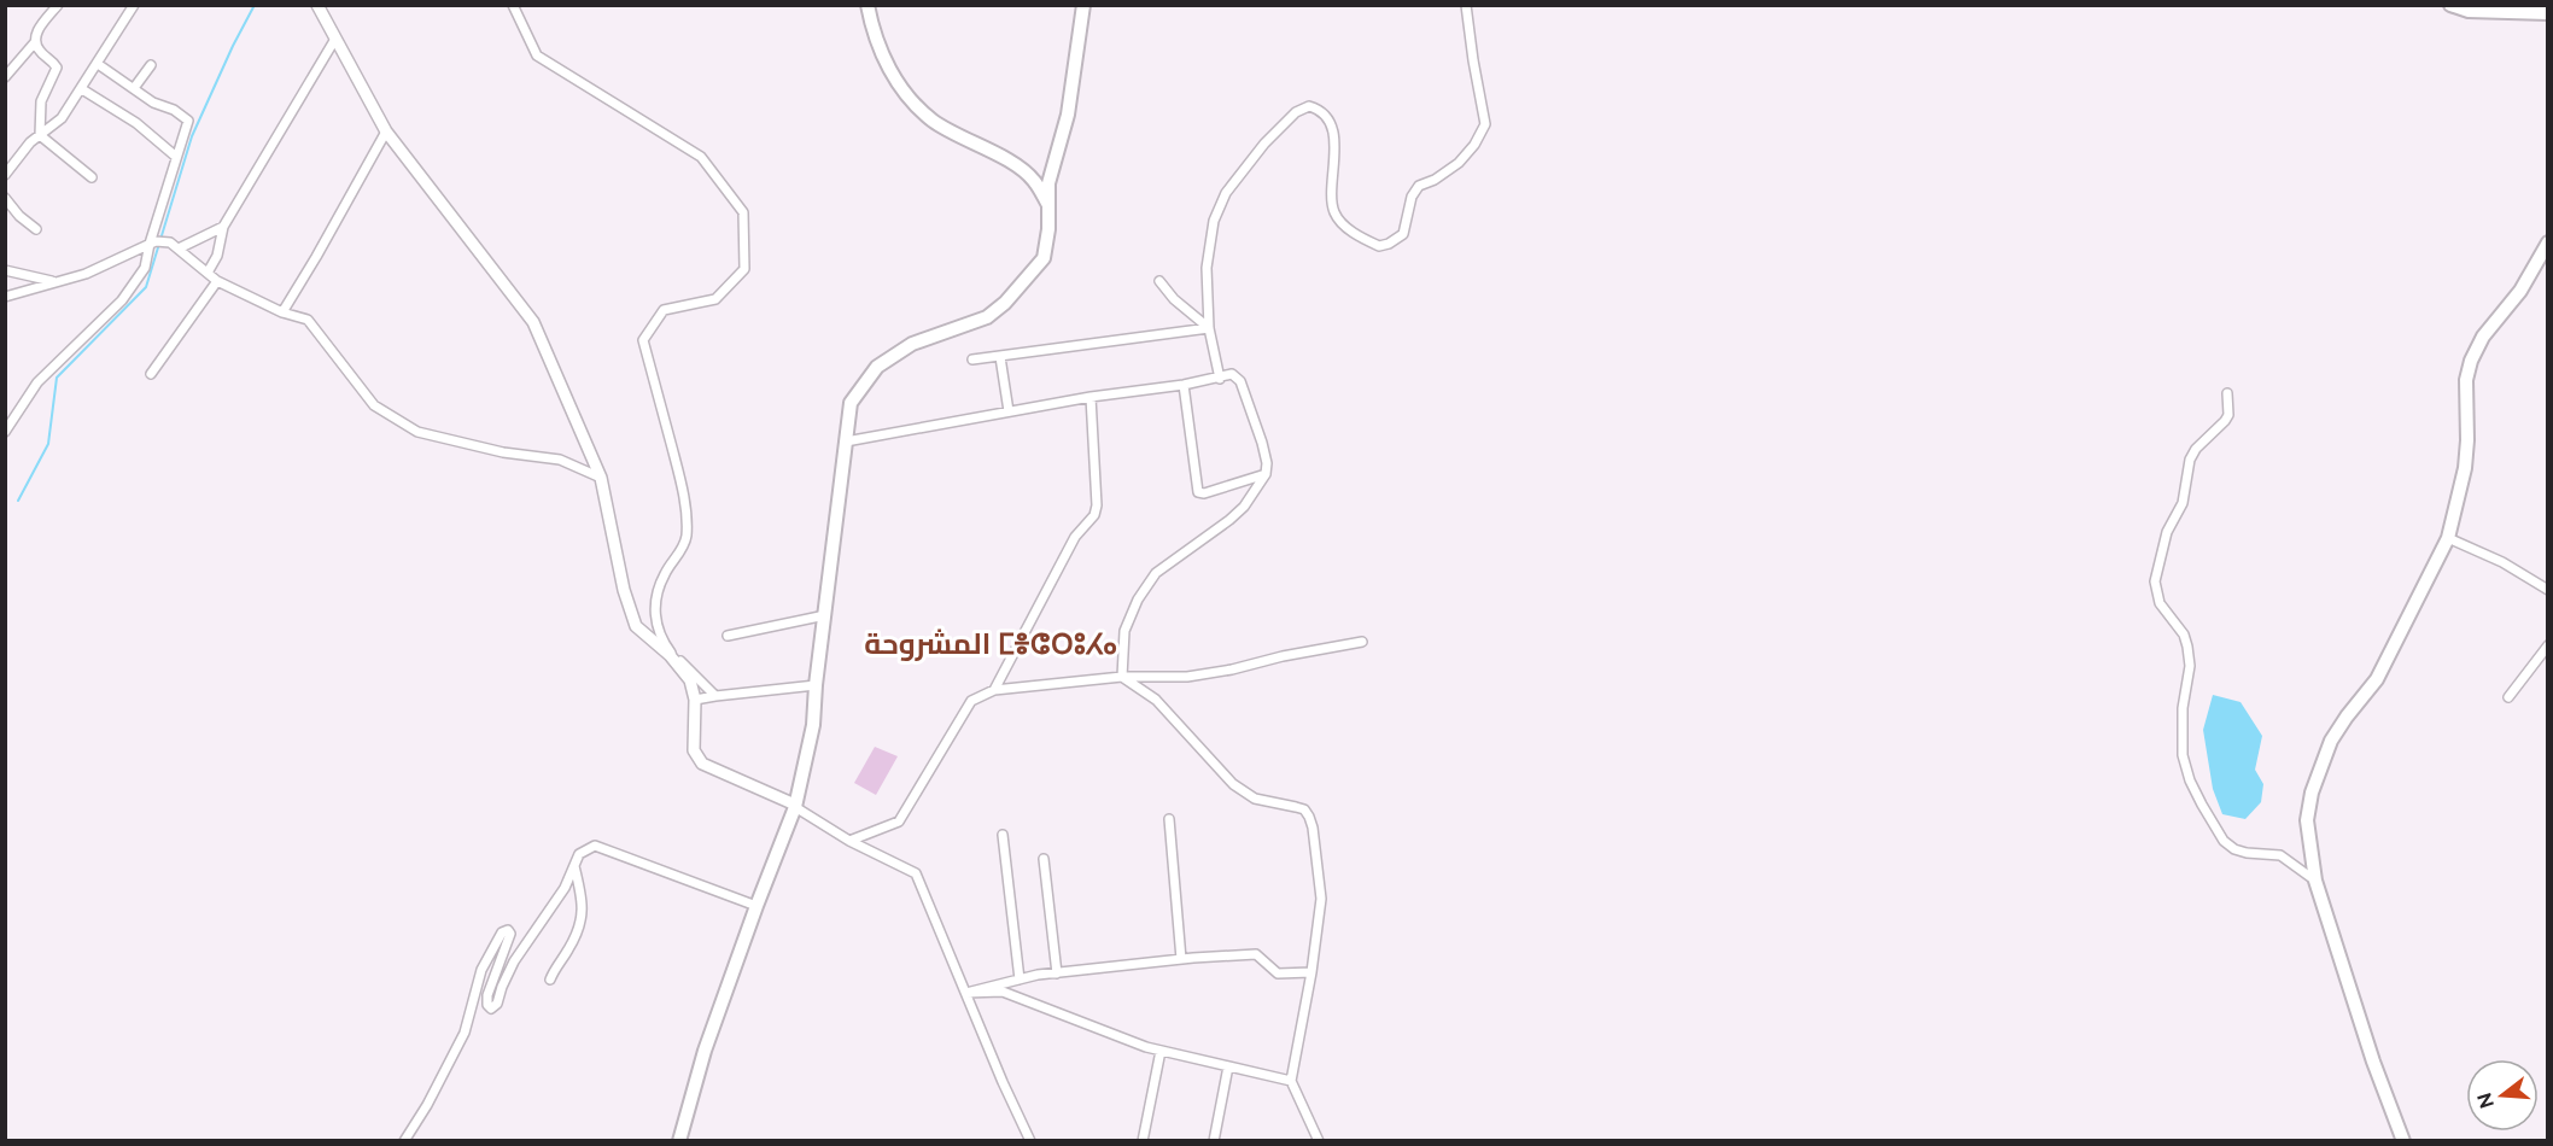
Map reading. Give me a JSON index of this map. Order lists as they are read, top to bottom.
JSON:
{
  "districts": ["المشروحة ⵎⴻⵛⵔⵓⵃⴰ"],
  "north": "left"
}
